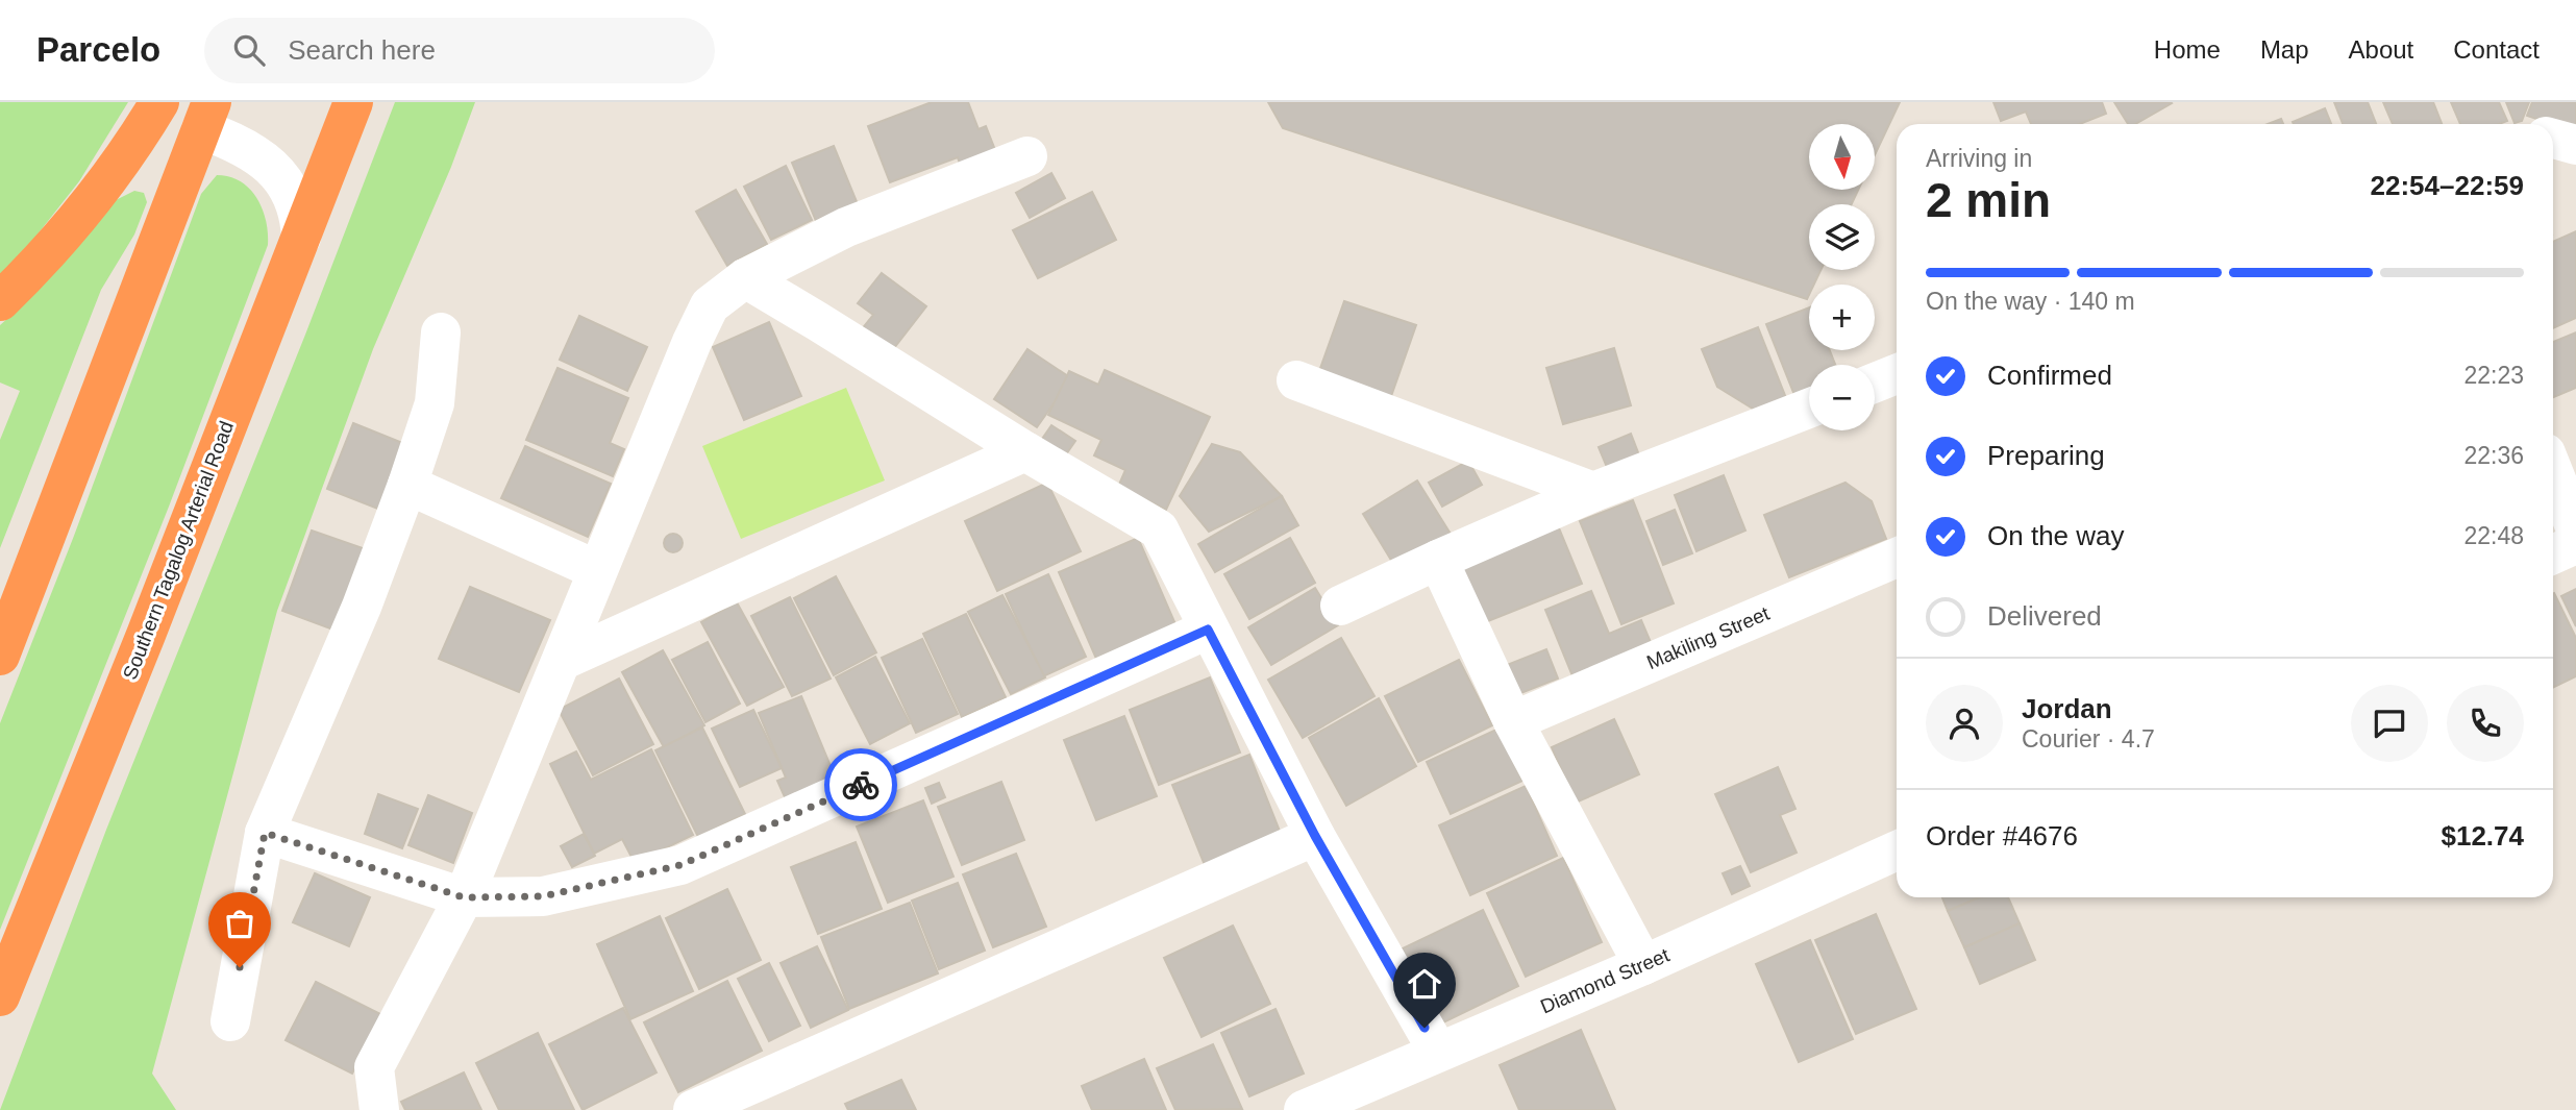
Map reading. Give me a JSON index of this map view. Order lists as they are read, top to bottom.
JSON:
{
  "streets": {
    "highway": ["Southern Tagalog Arterial Road"],
    "street": ["Makiling Street", "Diamond Street"]
  },
  "north": "bottom",
  "page": {
    "header": "Parcelo",
    "search": "Search here",
    "nav": [
      "Home",
      "Map",
      "About",
      "Contact"
    ],
    "map_buttons": ["+", "−"],
    "heading": ["2 min", "Arriving in", "22:54–22:59"],
    "panel": [
      "Jordan",
      "Courier · 4.7",
      "Order #4676",
      "$12.74"
    ],
    "bar": "On the way · 140 m",
    "list": [
      ["Confirmed", "22:23"],
      ["Preparing", "22:36"],
      ["On the way", "22:48"],
      "Delivered"
    ]
  }
}
